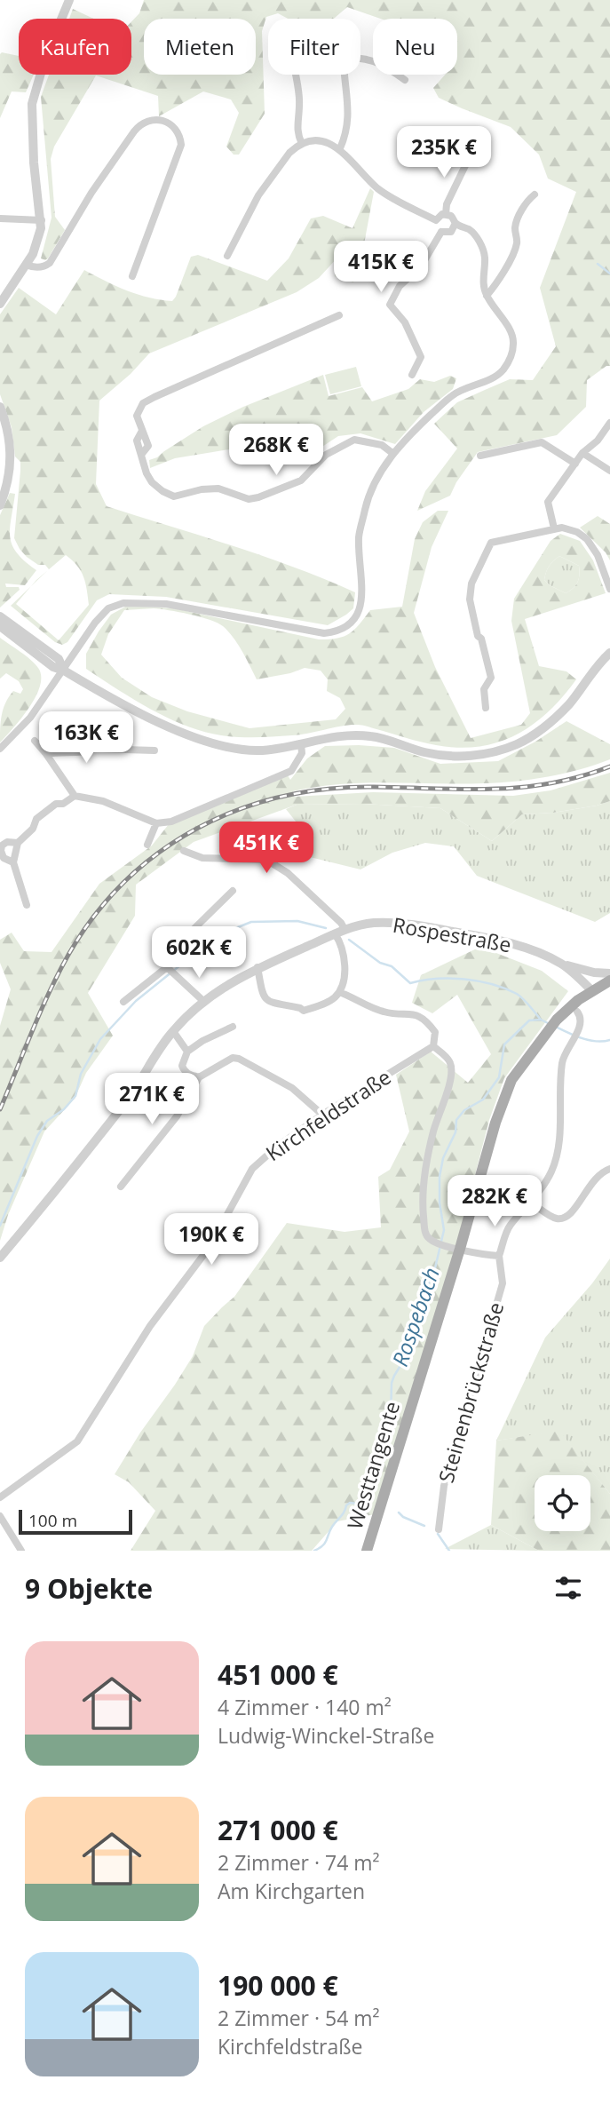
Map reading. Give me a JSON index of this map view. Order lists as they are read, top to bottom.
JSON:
{
  "streets": {
    "main road": ["Westtangente"],
    "street": ["Rospestraße", "Kirchfeldstraße", "Steinenbrückstraße"]
  },
  "crossings": [
    ["Rospestraße", "Westtangente"]
  ],
  "water": ["Rospebach"],
  "scale_bar": "100 m",
  "page": {
    "chip": [
      "Kaufen",
      "Mieten",
      "Filter",
      "Neu"
    ],
    "price": [
      "235K €",
      "415K €",
      "268K €",
      "163K €",
      "451K €",
      "602K €",
      "271K €",
      "282K €",
      "190K €"
    ],
    "scale": "100 m",
    "heading": "9 Objekte",
    "list": [
      {
        "name": "451 000 €",
        "note": "4 Zimmer · 140 m² · Ludwig-Winckel-Straße"
      },
      {
        "name": "271 000 €",
        "note": "2 Zimmer · 74 m² · Am Kirchgarten"
      },
      {
        "name": "190 000 €",
        "note": "2 Zimmer · 54 m² · Kirchfeldstraße"
      }
    ]
  }
}
